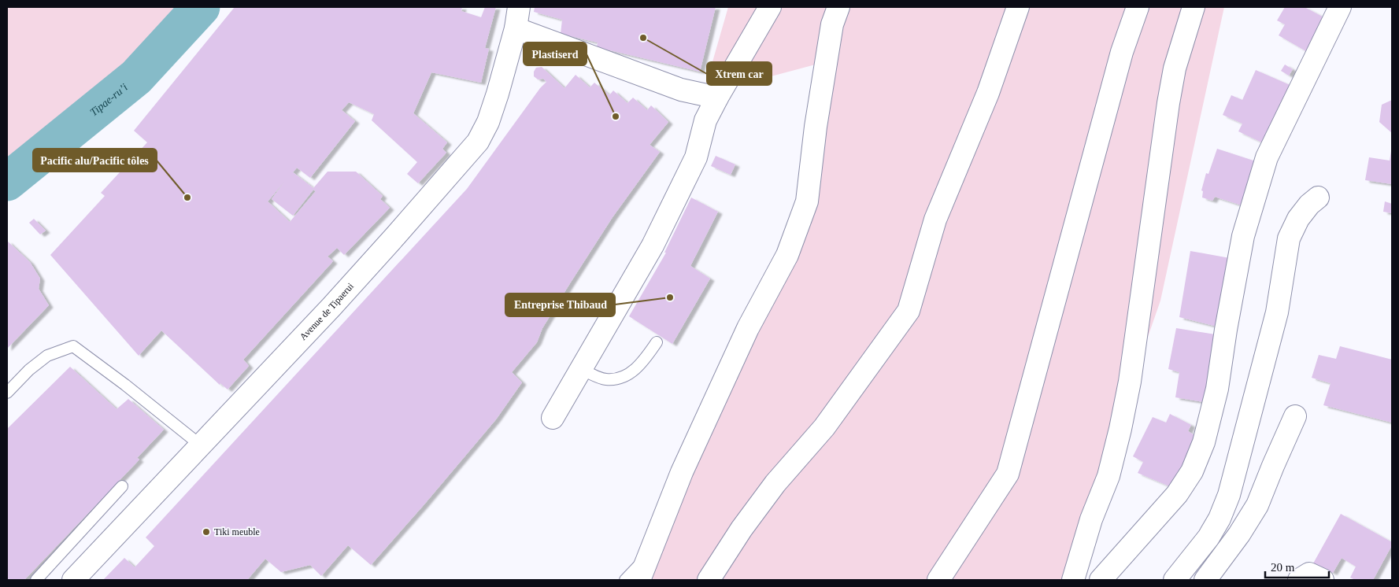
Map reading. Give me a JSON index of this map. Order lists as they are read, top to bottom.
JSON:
{
  "streets": {
    "street": ["Avenue de Tipaerui"]
  },
  "water": ["Tipae-ru’i"],
  "places": [
    "Xtrem car",
    "Plastiserd",
    "Pacific alu/Pacific tôles",
    "Entreprise Thibaud",
    "Tiki meuble"
  ],
  "scale_bar": "20 m"
}
